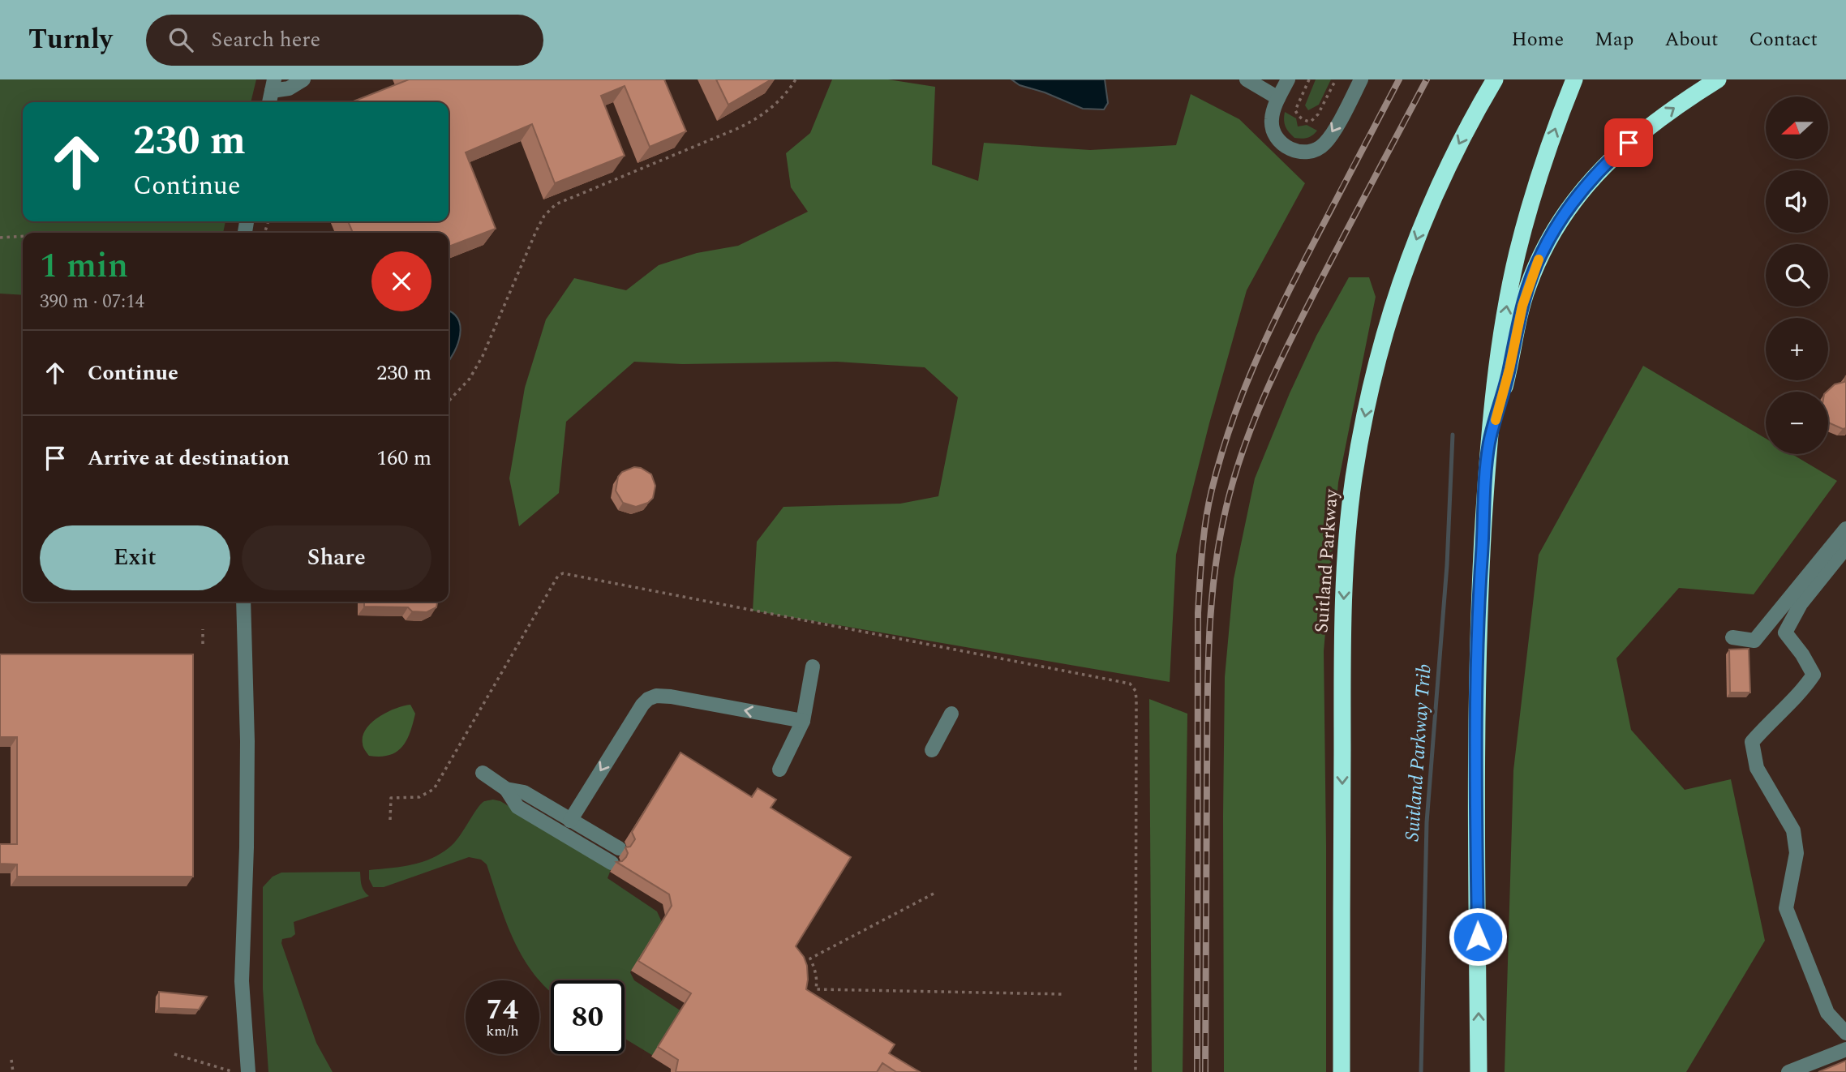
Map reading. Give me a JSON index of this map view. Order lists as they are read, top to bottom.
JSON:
{
  "streets": {
    "highway": ["Suitland Parkway"]
  },
  "water": ["Suitland Parkway Trib"],
  "north": "left",
  "page": {
    "header": "Turnly",
    "search": "Search here",
    "nav": [
      "Home",
      "Map",
      "About",
      "Contact"
    ],
    "map_buttons": ["+", "−"],
    "turn": ["230 m", "Continue"],
    "heading": ["1 min", "390 m · 07:14"],
    "list": [
      {
        "name": "Continue",
        "value": "230 m"
      },
      {
        "name": "Arrive at destination",
        "value": "160 m"
      }
    ],
    "buttons": ["Exit", "Share"],
    "speed": "74 km/h",
    "limit": "80"
  }
}
